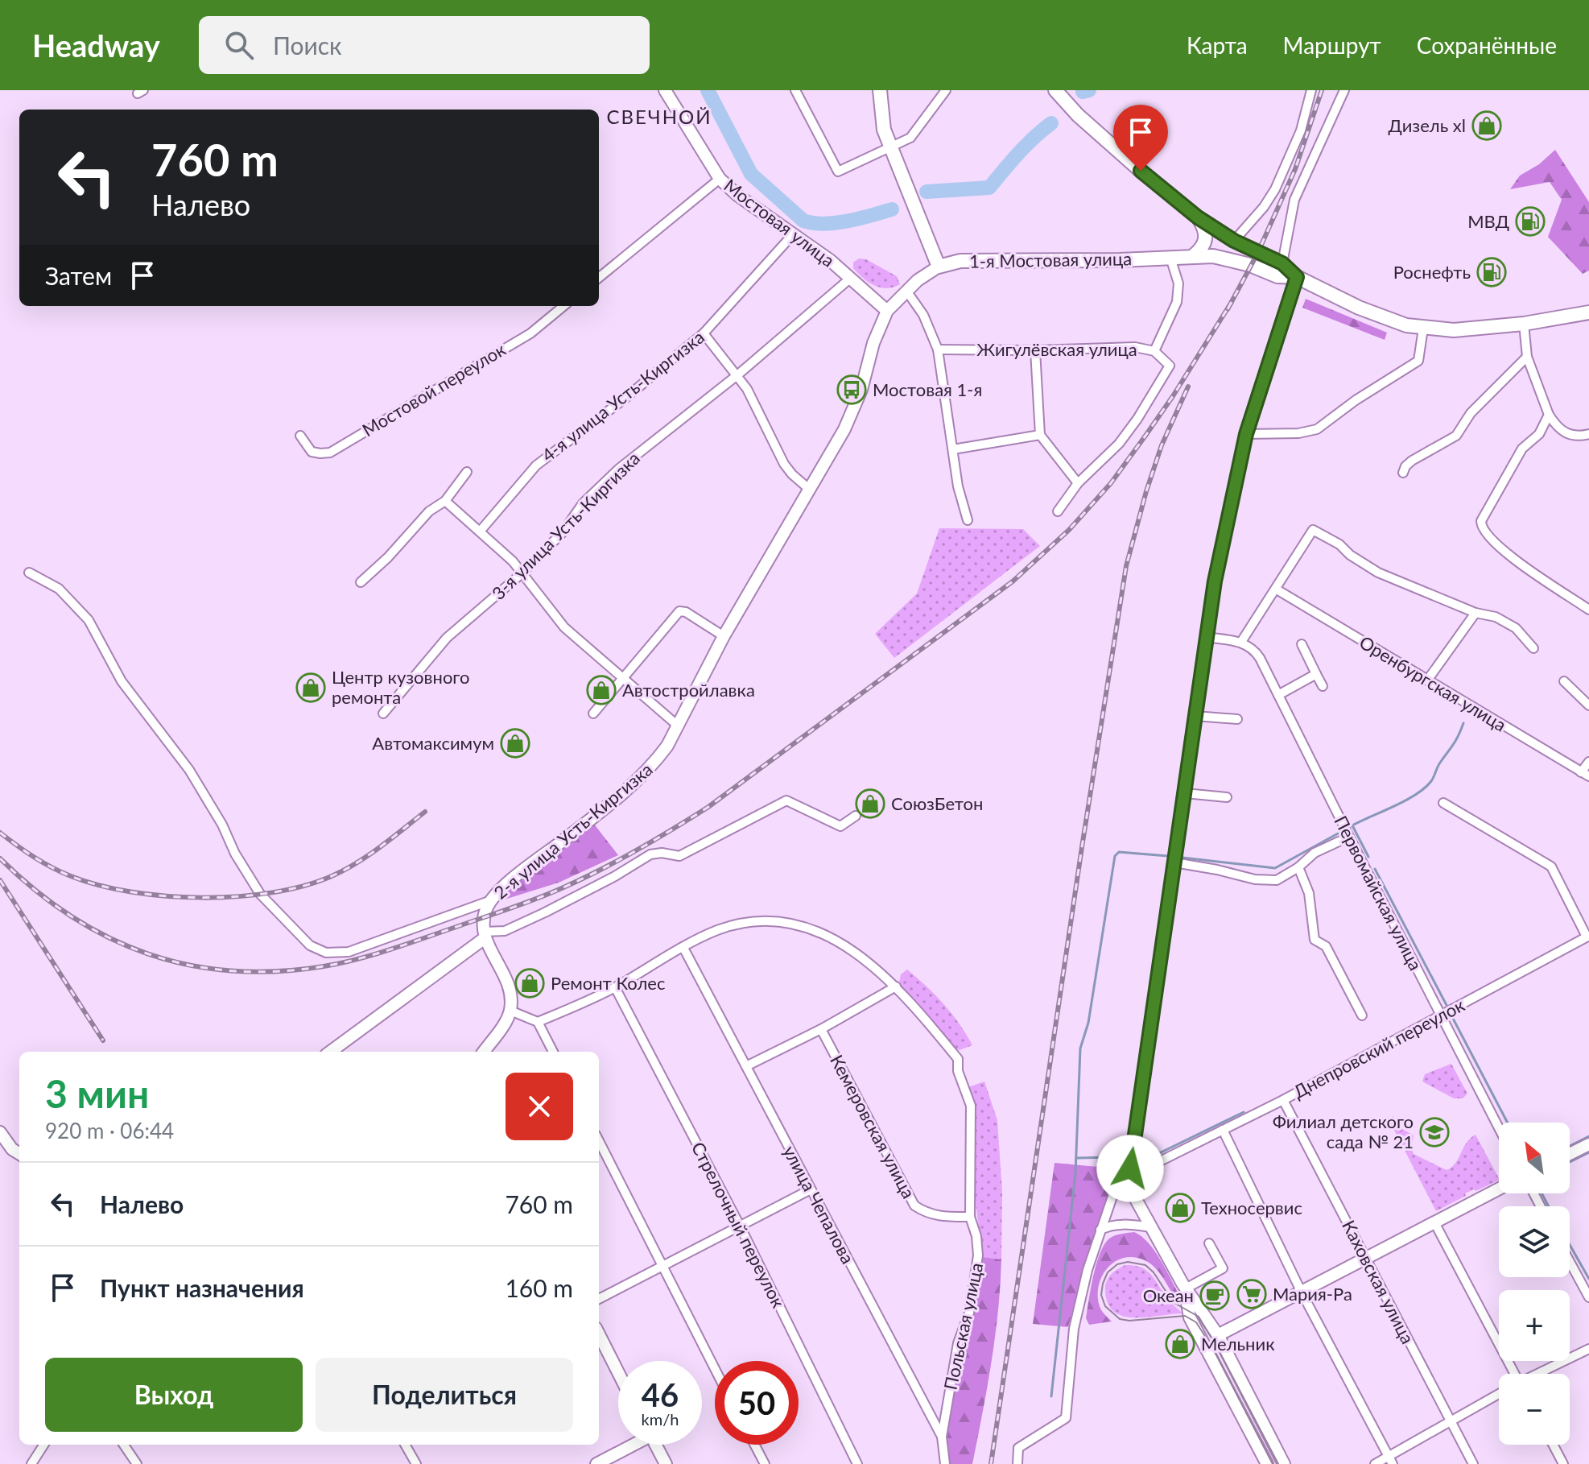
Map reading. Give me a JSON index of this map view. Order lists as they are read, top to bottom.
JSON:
{
  "streets": {
    "main road": ["Мостовая улица", "1-я Мостовая улица", "2-я улица Усть-Киргизка"],
    "street": [
      "Жигулёвская улица",
      "Мостовой переулок",
      "4-я улица Усть-Киргизка",
      "3-я улица Усть-Киргизка",
      "Оренбургская улица",
      "Первомайская улица",
      "Днепровский переулок",
      "Кемеровская улица",
      "улица Чепалова",
      "Стрелочный переулок",
      "Каховская улица",
      "Польская улица"
    ]
  },
  "crossings": [
    ["Мостовая улица", "1-я Мостовая улица"],
    ["Мостовая улица", "4-я улица Усть-Киргизка"],
    ["Мостовая улица", "3-я улица Усть-Киргизка"],
    ["Мостовая улица", "2-я улица Усть-Киргизка"],
    ["1-я Мостовая улица", "2-я улица Усть-Киргизка"],
    ["Первомайская улица", "Днепровский переулок"],
    ["Днепровский переулок", "Каховская улица"],
    ["Кемеровская улица", "Польская улица"],
    ["улица Чепалова", "Польская улица"],
    ["Стрелочный переулок", "Польская улица"]
  ],
  "districts": ["СВЕЧНОЙ"],
  "places": {
    "shop": [
      "Дизель xl",
      "Центр кузовного ремонта",
      "Автостройлавка",
      "Автомаксимум",
      "СоюзБетон",
      "Ремонт Колес",
      "Техносервис",
      "Мельник"
    ],
    "fuel station": ["МВД", "Роснефть"],
    "bus stop": ["Мостовая 1-я"],
    "school or university": ["Филиал детского сада № 21"],
    "supermarket": ["Мария-Ра"],
    "cafe": ["Океан"]
  },
  "north": "top left",
  "page": {
    "header": "Headway",
    "search": "Поиск",
    "nav": ["Карта", "Маршрут", "Сохранённые"],
    "turn": ["760 m", "Налево"],
    "then": "Затем",
    "heading": ["3 мин", "920 m · 06:44"],
    "map_buttons": ["+", "−"],
    "list": [
      {
        "name": "Налево",
        "value": "760 m"
      },
      {
        "name": "Пункт назначения",
        "value": "160 m"
      }
    ],
    "buttons": ["Выход", "Поделиться"],
    "speed": "46 km/h",
    "limit": "50"
  }
}
